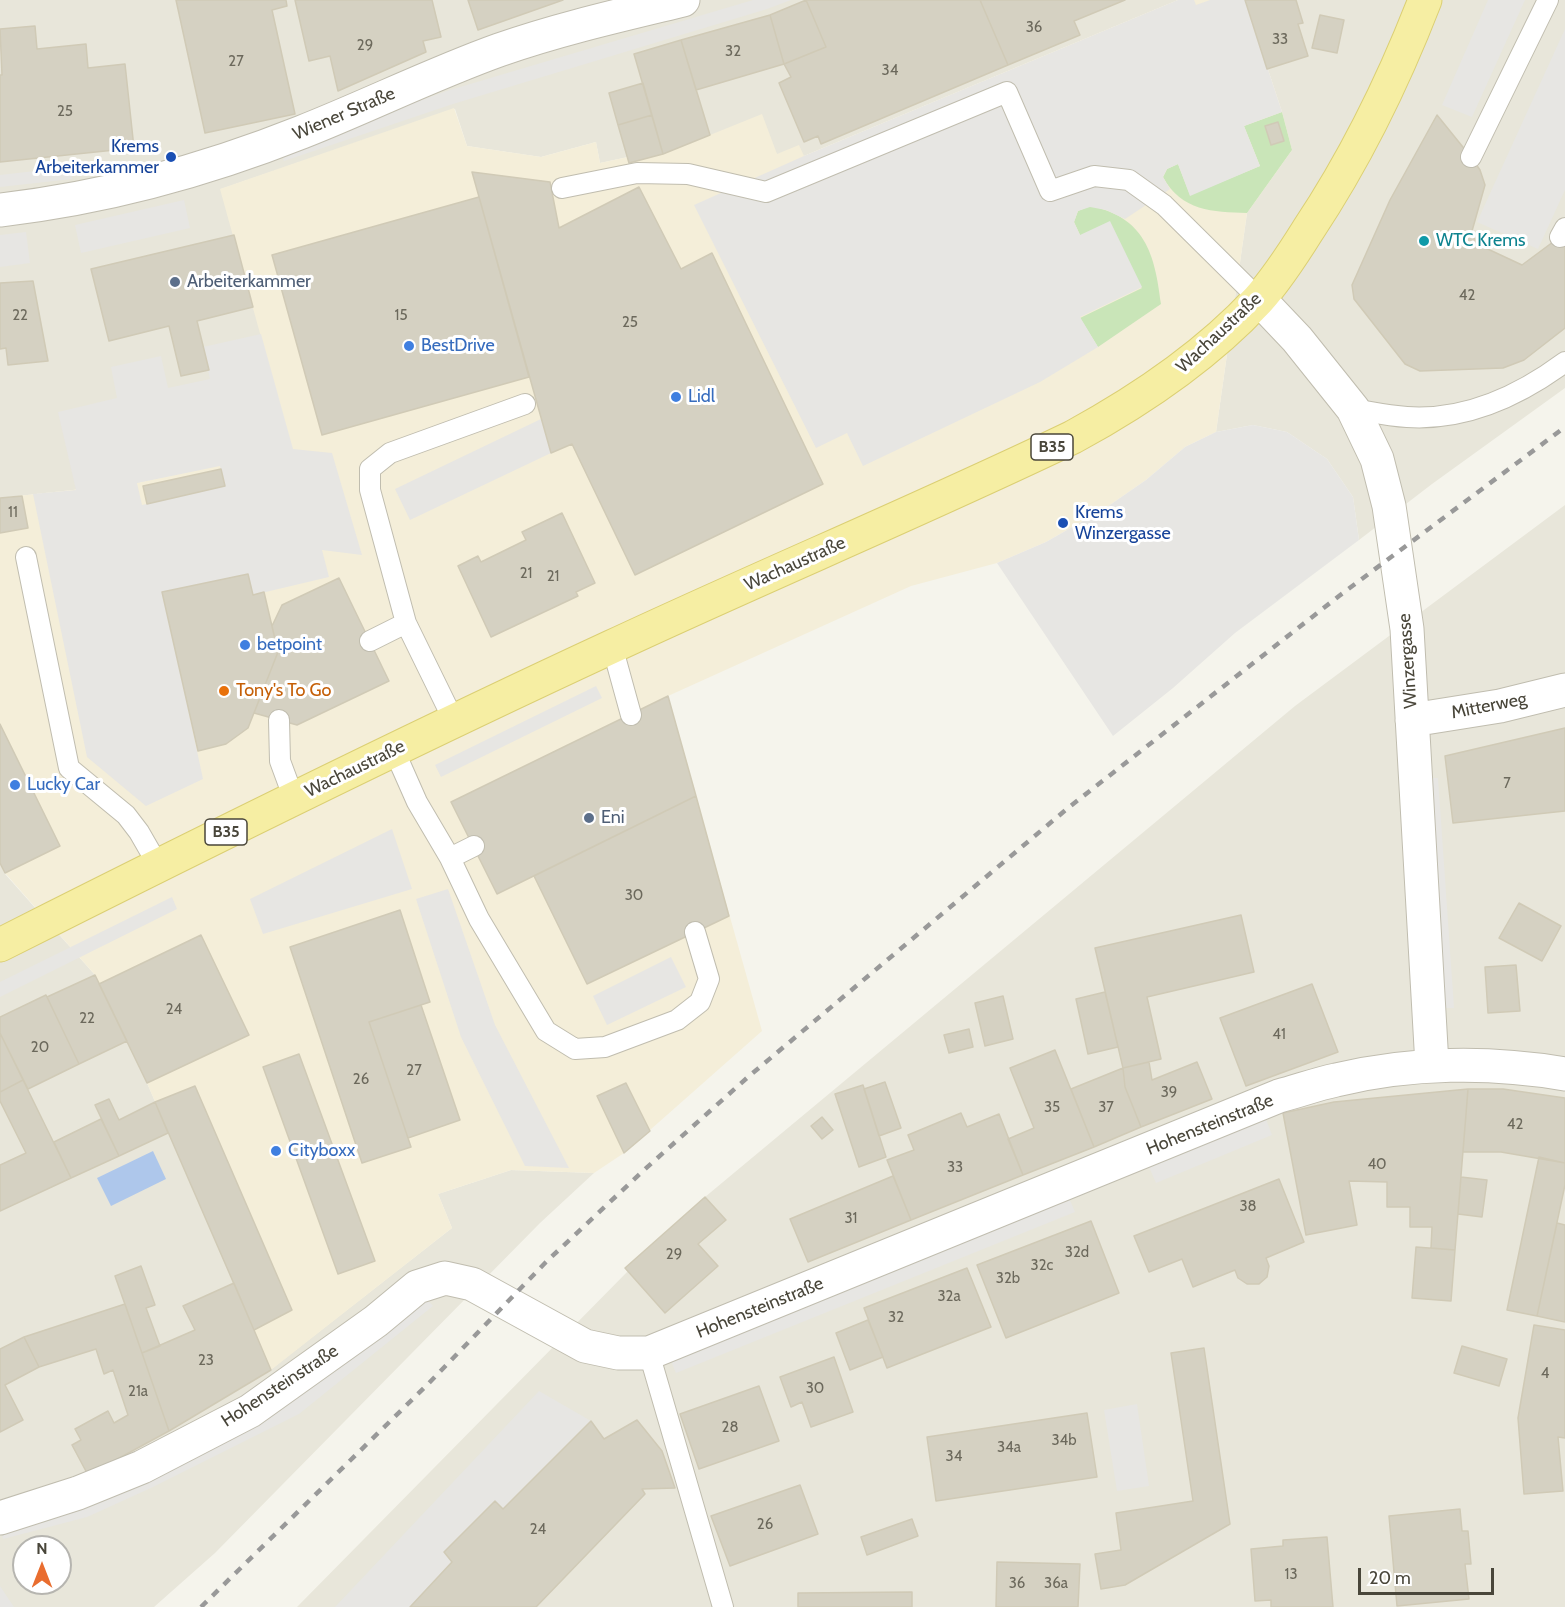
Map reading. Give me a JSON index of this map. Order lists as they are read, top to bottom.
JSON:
{
  "streets": {
    "main road": ["Wachaustraße", "B35"],
    "street": [
      "Wiener Straße",
      "Winzergasse",
      "Mitterweg",
      "Hohensteinstraße"
    ]
  },
  "crossings": [
    ["Wachaustraße", "Winzergasse"],
    ["Winzergasse", "Mitterweg"],
    ["Winzergasse", "Hohensteinstraße"]
  ],
  "places": [
    "Krems Arbeiterkammer",
    "WTC Krems",
    "Arbeiterkammer",
    "BestDrive",
    "Lidl",
    "Krems Winzergasse",
    "betpoint",
    "Tony's To Go",
    "Lucky Car",
    "Eni",
    "Cityboxx"
  ],
  "house_numbers": [
    "36",
    "33",
    "29",
    "32",
    "27",
    "34",
    "25",
    "42",
    "22",
    "15",
    "25",
    "11",
    "21",
    "21",
    "7",
    "30",
    "24",
    "22",
    "41",
    "20",
    "27",
    "26",
    "39",
    "35",
    "37",
    "42",
    "40",
    "33",
    "38",
    "31",
    "32d",
    "29",
    "32c",
    "32b",
    "32a",
    "32",
    "23",
    "4",
    "30",
    "21a",
    "28",
    "34b",
    "34a",
    "34",
    "26",
    "24",
    "13",
    "36",
    "36a"
  ],
  "scale_bar": "20 m",
  "north": "top"
}
